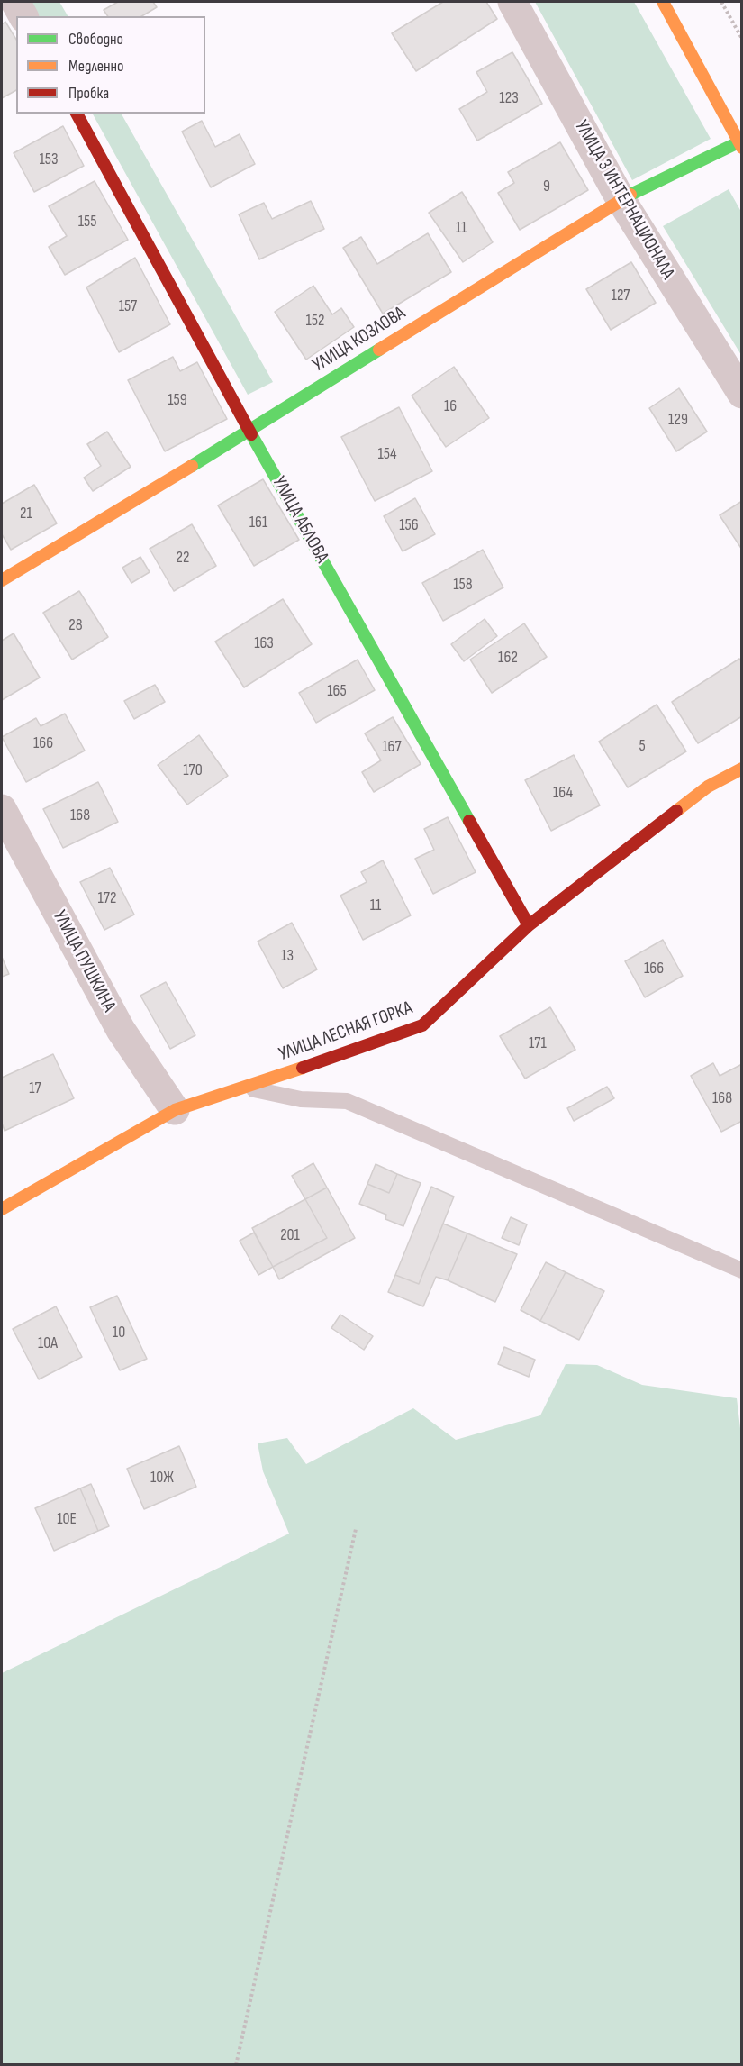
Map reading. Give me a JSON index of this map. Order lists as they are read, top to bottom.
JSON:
{
  "streets": {
    "street": [
      "УЛИЦА 3 ИНТЕРНАЦИОНАЛА",
      "УЛИЦА КОЗЛОВА",
      "УЛИЦА АБЛОВА",
      "УЛИЦА ПУШКИНА",
      "УЛИЦА ЛЕСНАЯ ГОРКА"
    ]
  },
  "crossings": [
    ["УЛИЦА 3 ИНТЕРНАЦИОНАЛА", "УЛИЦА КОЗЛОВА"],
    ["УЛИЦА КОЗЛОВА", "УЛИЦА АБЛОВА"],
    ["УЛИЦА АБЛОВА", "УЛИЦА ЛЕСНАЯ ГОРКА"],
    ["УЛИЦА ПУШКИНА", "УЛИЦА ЛЕСНАЯ ГОРКА"]
  ],
  "house_numbers": [
    "123",
    "153",
    "9",
    "155",
    "11",
    "127",
    "157",
    "152",
    "159",
    "16",
    "129",
    "154",
    "21",
    "161",
    "156",
    "22",
    "158",
    "28",
    "163",
    "162",
    "165",
    "166",
    "5",
    "167",
    "170",
    "164",
    "168",
    "172",
    "11",
    "13",
    "166",
    "171",
    "17",
    "168",
    "201",
    "10",
    "10А",
    "10Ж",
    "10Е"
  ],
  "legend": ["Свободно", "Медленно", "Пробка"]
}
